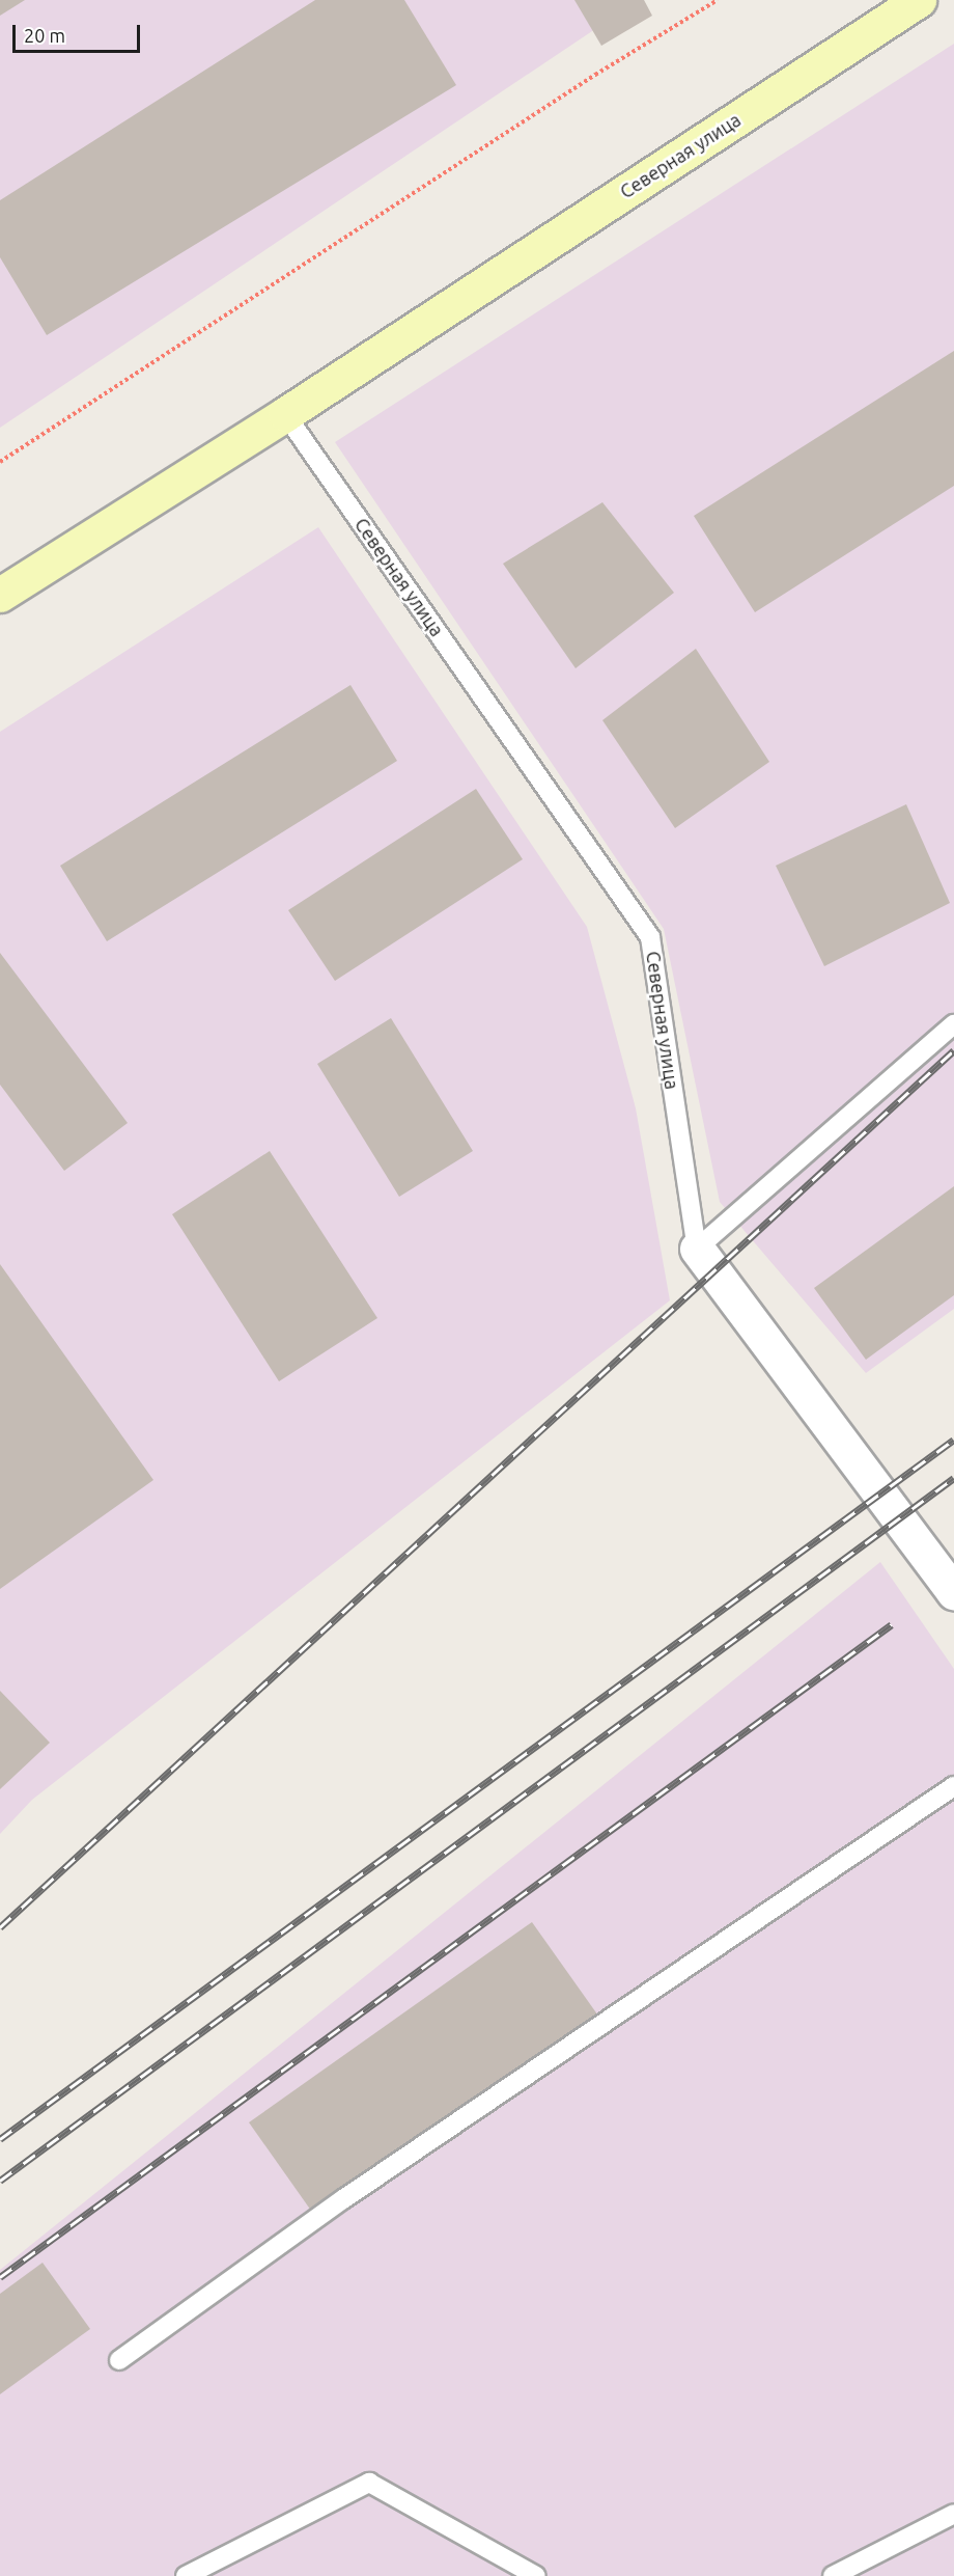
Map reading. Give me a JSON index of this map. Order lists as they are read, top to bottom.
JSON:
{
  "streets": {
    "main road": ["Северная улица"]
  },
  "scale_bar": "20 m"
}
